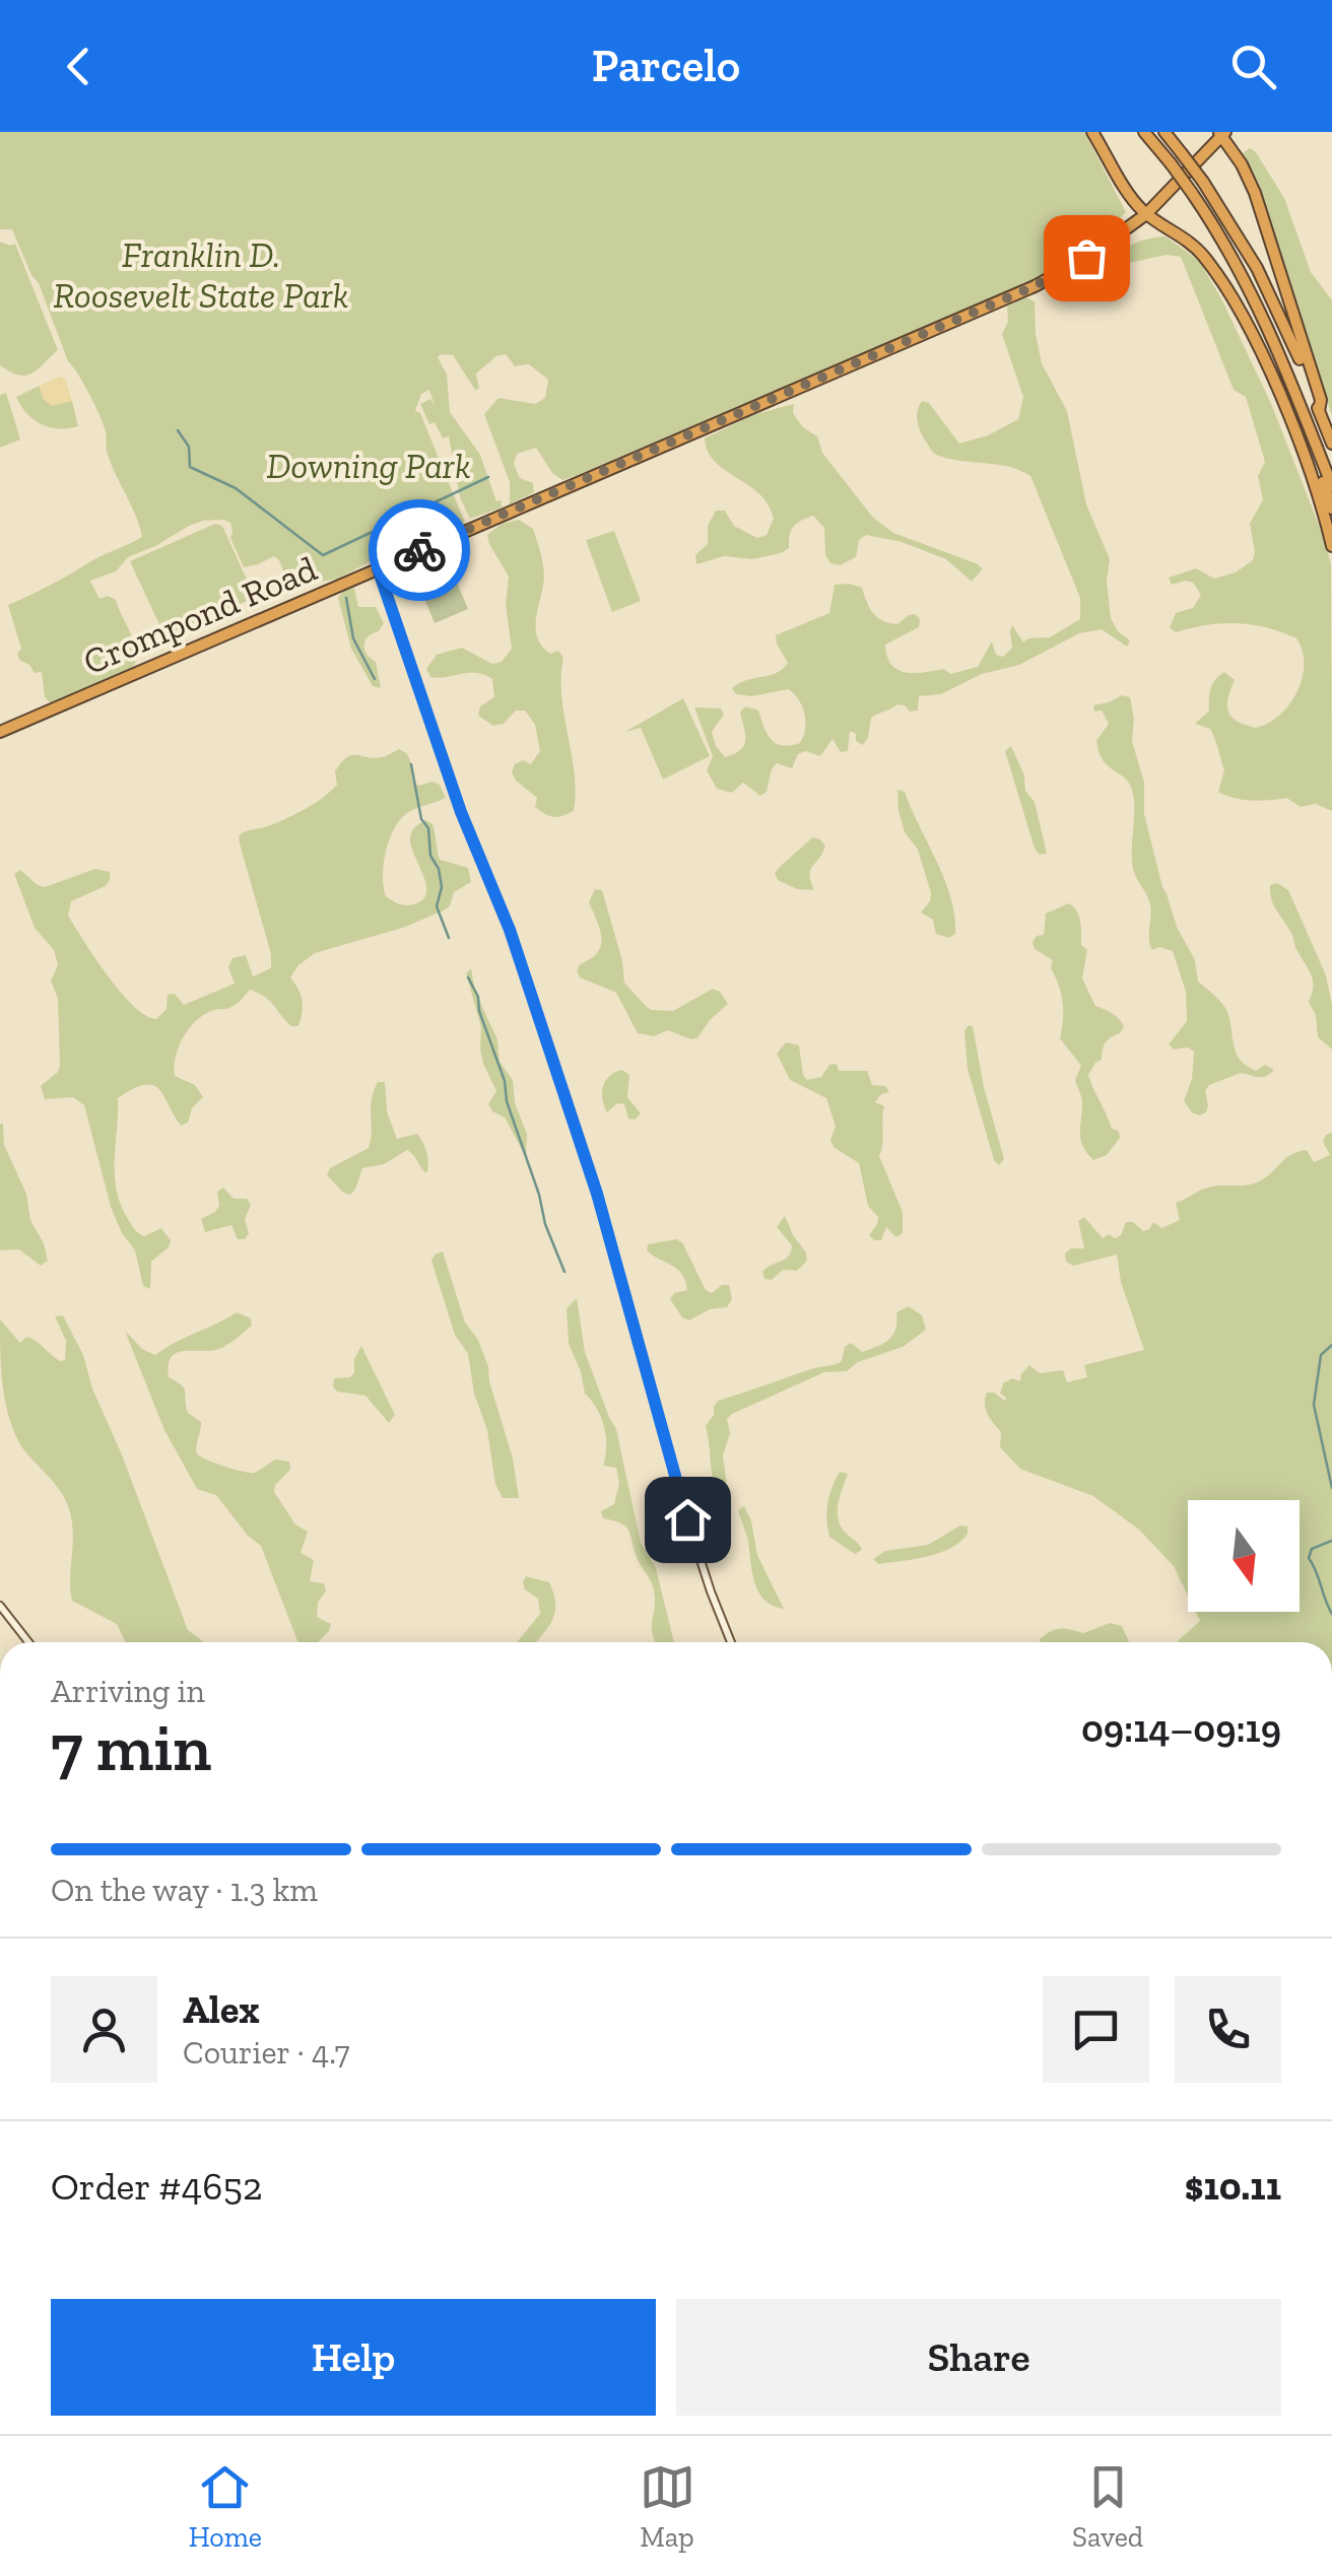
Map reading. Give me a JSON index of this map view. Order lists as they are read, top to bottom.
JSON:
{
  "streets": {
    "highway": ["Crompond Road"]
  },
  "parks": ["Franklin D. Roosevelt State Park", "Downing Park"],
  "north": "bottom",
  "page": {
    "header": "Parcelo",
    "heading": ["7 min", "Arriving in", "09:14–09:19"],
    "panel": [
      "Alex",
      "Courier · 4.7",
      "Order #4652",
      "$10.11"
    ],
    "bar": "On the way · 1.3 km",
    "buttons": ["Help", "Share"],
    "tabs": ["Home", "Map", "Saved"]
  }
}
